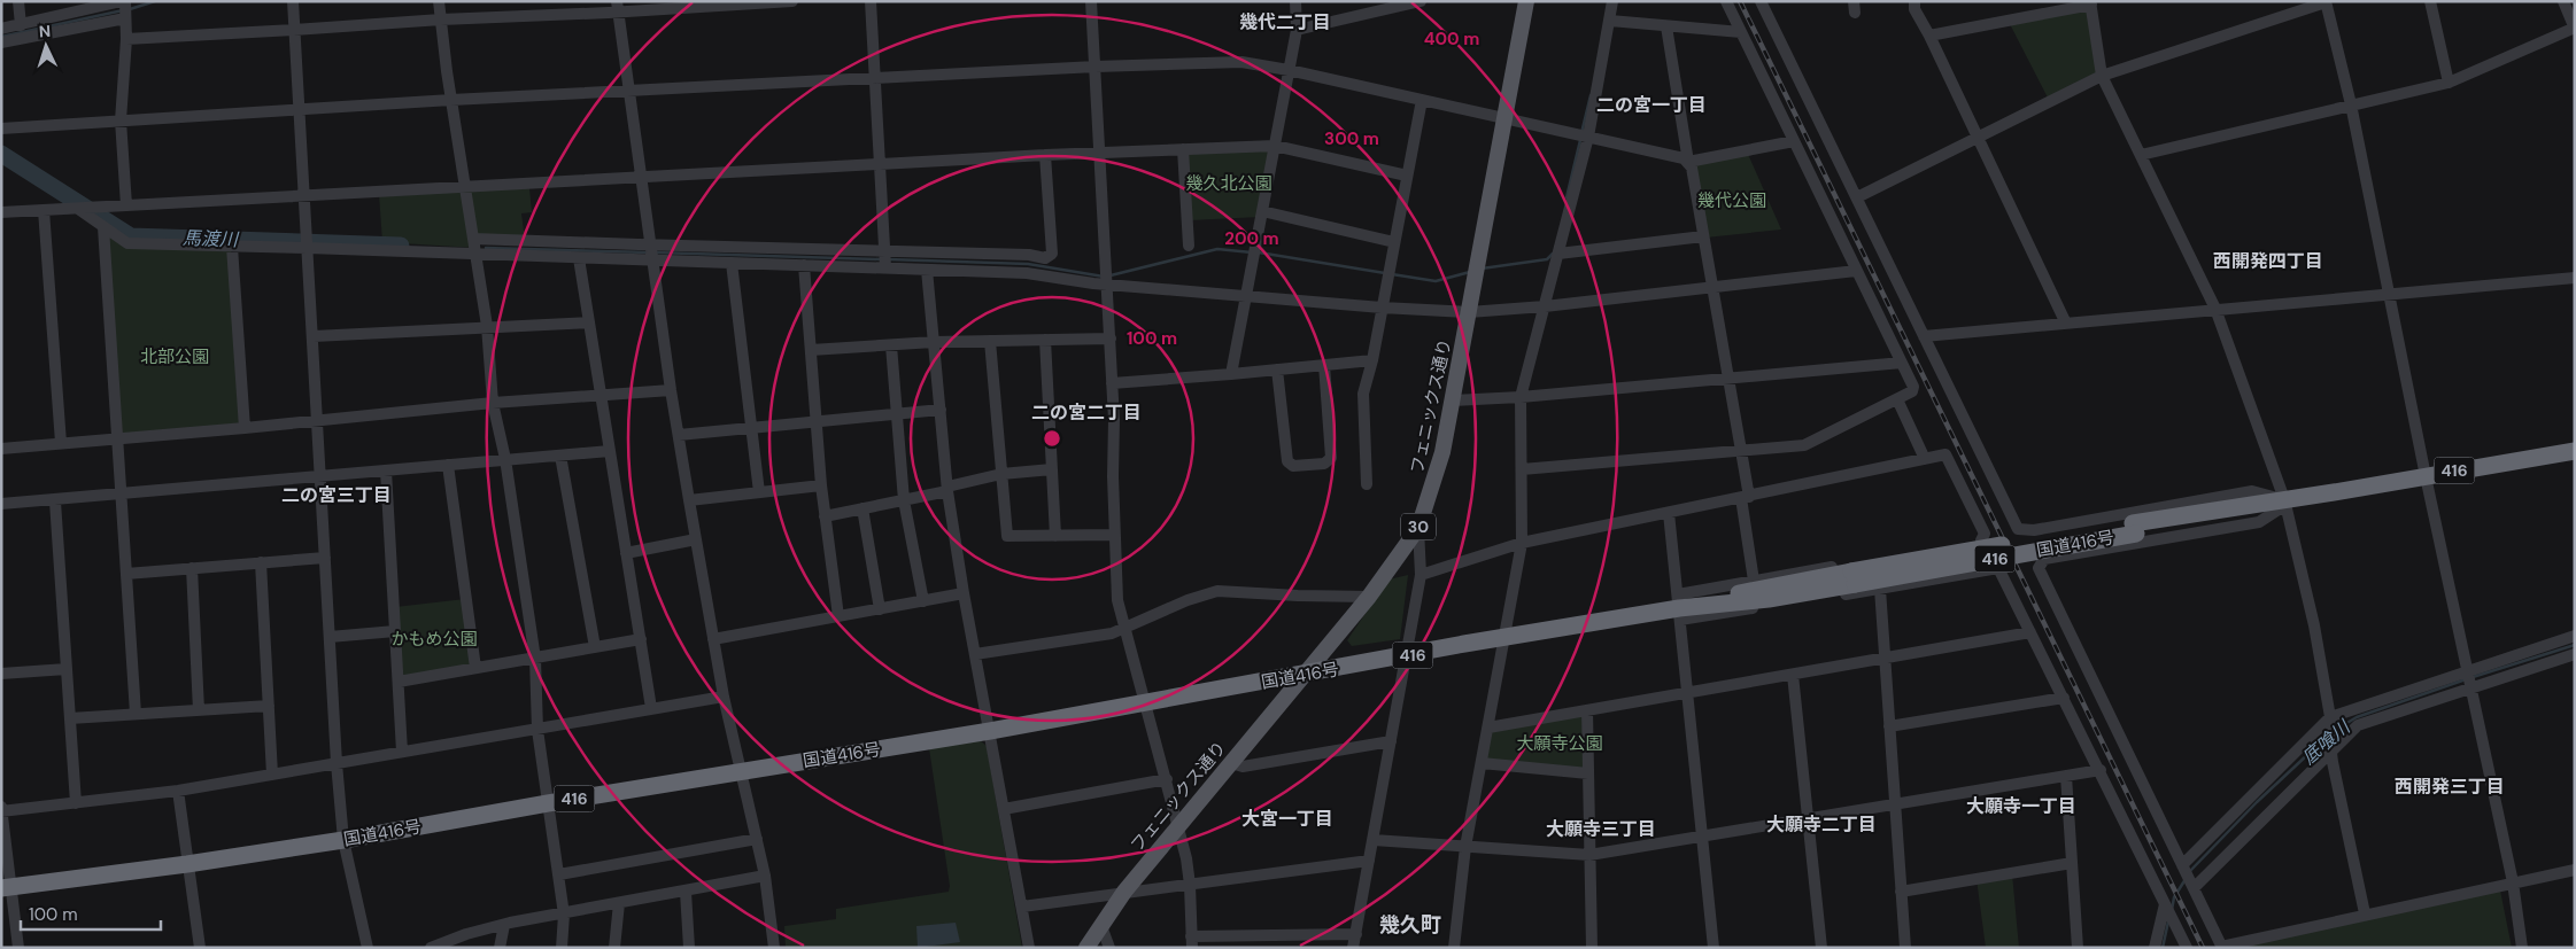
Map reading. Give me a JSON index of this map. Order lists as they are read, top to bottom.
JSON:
{
  "streets": {
    "highway": ["416", "国道416号"],
    "main road": ["フェニックス通り", "30"]
  },
  "crossings": [
    ["フェニックス通り", "国道416号"]
  ],
  "districts": [
    "幾代二丁目",
    "二の宮一丁目",
    "西開発四丁目",
    "二の宮二丁目",
    "二の宮三丁目",
    "西開発三丁目",
    "大願寺一丁目",
    "大宮一丁目",
    "大願寺二丁目",
    "大願寺三丁目",
    "幾久町"
  ],
  "water": ["馬渡川", "底喰川"],
  "parks": [
    "幾久北公園",
    "幾代公園",
    "北部公園",
    "かもめ公園",
    "大願寺公園"
  ],
  "scale_bar": "100 m",
  "north": "top",
  "rings": [
    "400 m",
    "300 m",
    "200 m",
    "100 m"
  ]
}
